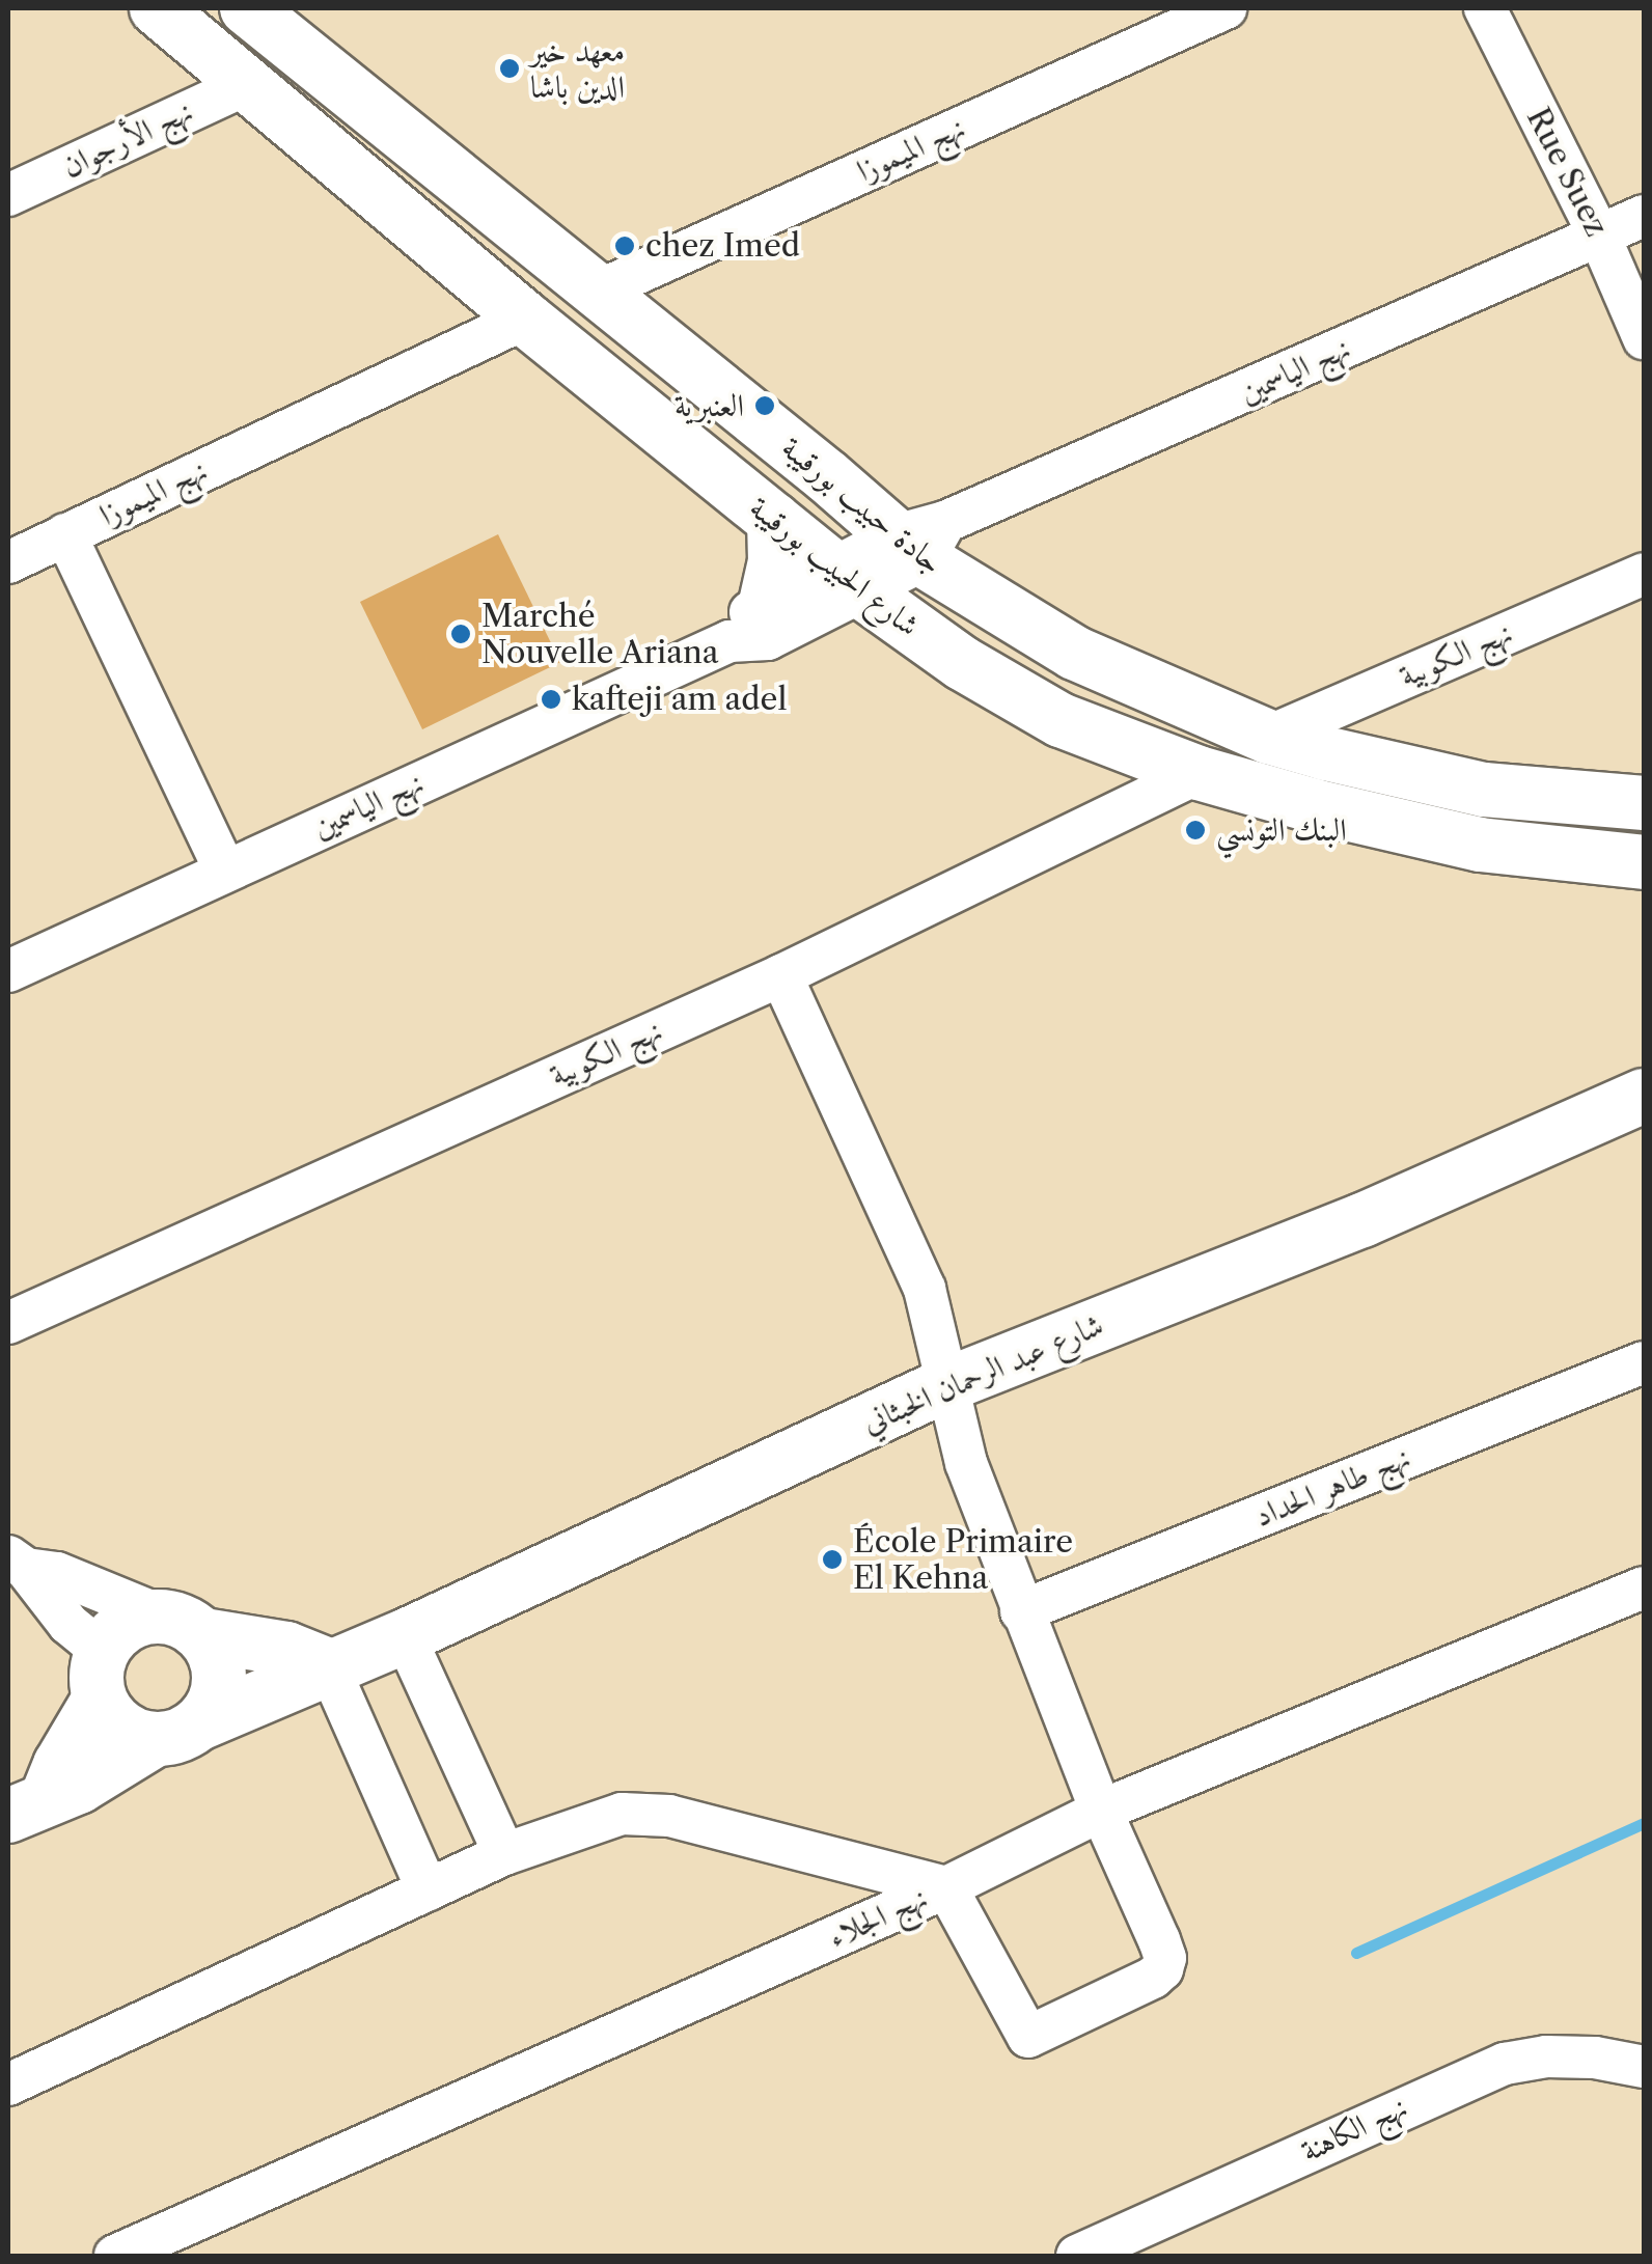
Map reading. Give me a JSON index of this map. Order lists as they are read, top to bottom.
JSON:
{
  "streets": {
    "main road": ["جادة حبيب بورقيبة", "شارع الحبيب بورقيبة", "شارع عبد الرحمان الخبثاني"],
    "street": [
      "نهج الأرجوان",
      "نهج الميموزا",
      "Rue Suez",
      "نهج الياسمين",
      "نهج الكوبية",
      "نهج طاهر الحداد",
      "نهج الجلاء",
      "نهج الكاهنة"
    ]
  },
  "crossings": [
    ["نهج الأرجوان", "شارع الحبيب بورقيبة"],
    ["نهج الميموزا", "جادة حبيب بورقيبة"],
    ["نهج الميموزا", "شارع الحبيب بورقيبة"],
    ["Rue Suez", "نهج الياسمين"],
    ["نهج الياسمين", "جادة حبيب بورقيبة"],
    ["نهج الياسمين", "شارع الحبيب بورقيبة"],
    ["جادة حبيب بورقيبة", "نهج الكوبية"],
    ["شارع الحبيب بورقيبة", "نهج الكوبية"]
  ],
  "places": [
    "معهد خير الدين باشا",
    "chez Imed",
    "العنبرية",
    "Marché Nouvelle Ariana",
    "kafteji am adel",
    "البنك التونسي",
    "École Primaire El Kehna"
  ]
}
